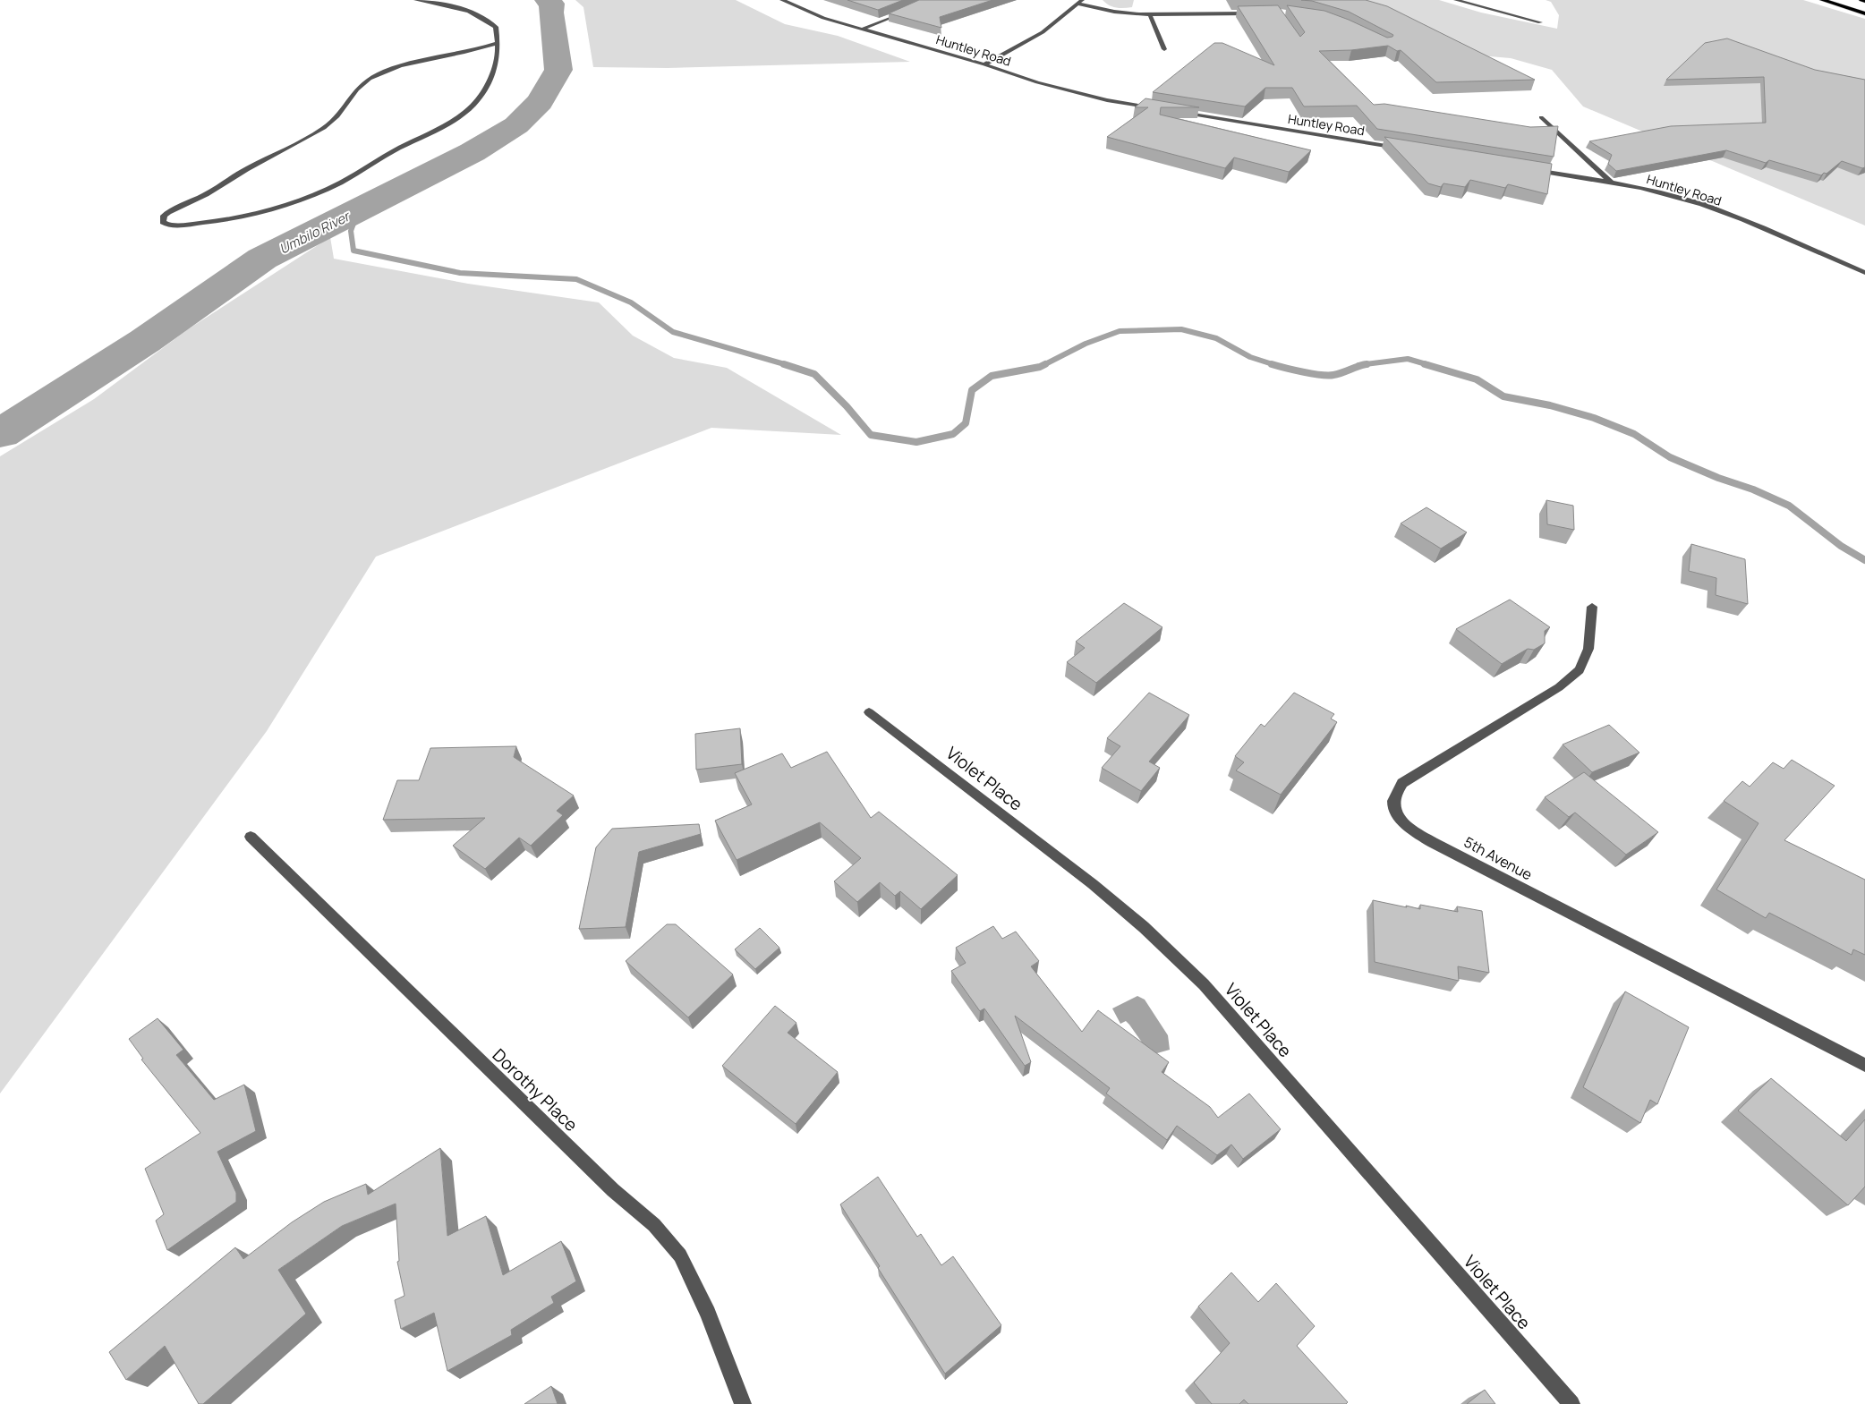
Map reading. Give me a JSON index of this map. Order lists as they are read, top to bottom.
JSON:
{
  "streets": {
    "street": [
      "Huntley Road",
      "Violet Place",
      "5th Avenue",
      "Dorothy Place"
    ]
  },
  "water": ["Umbilo River"]
}
